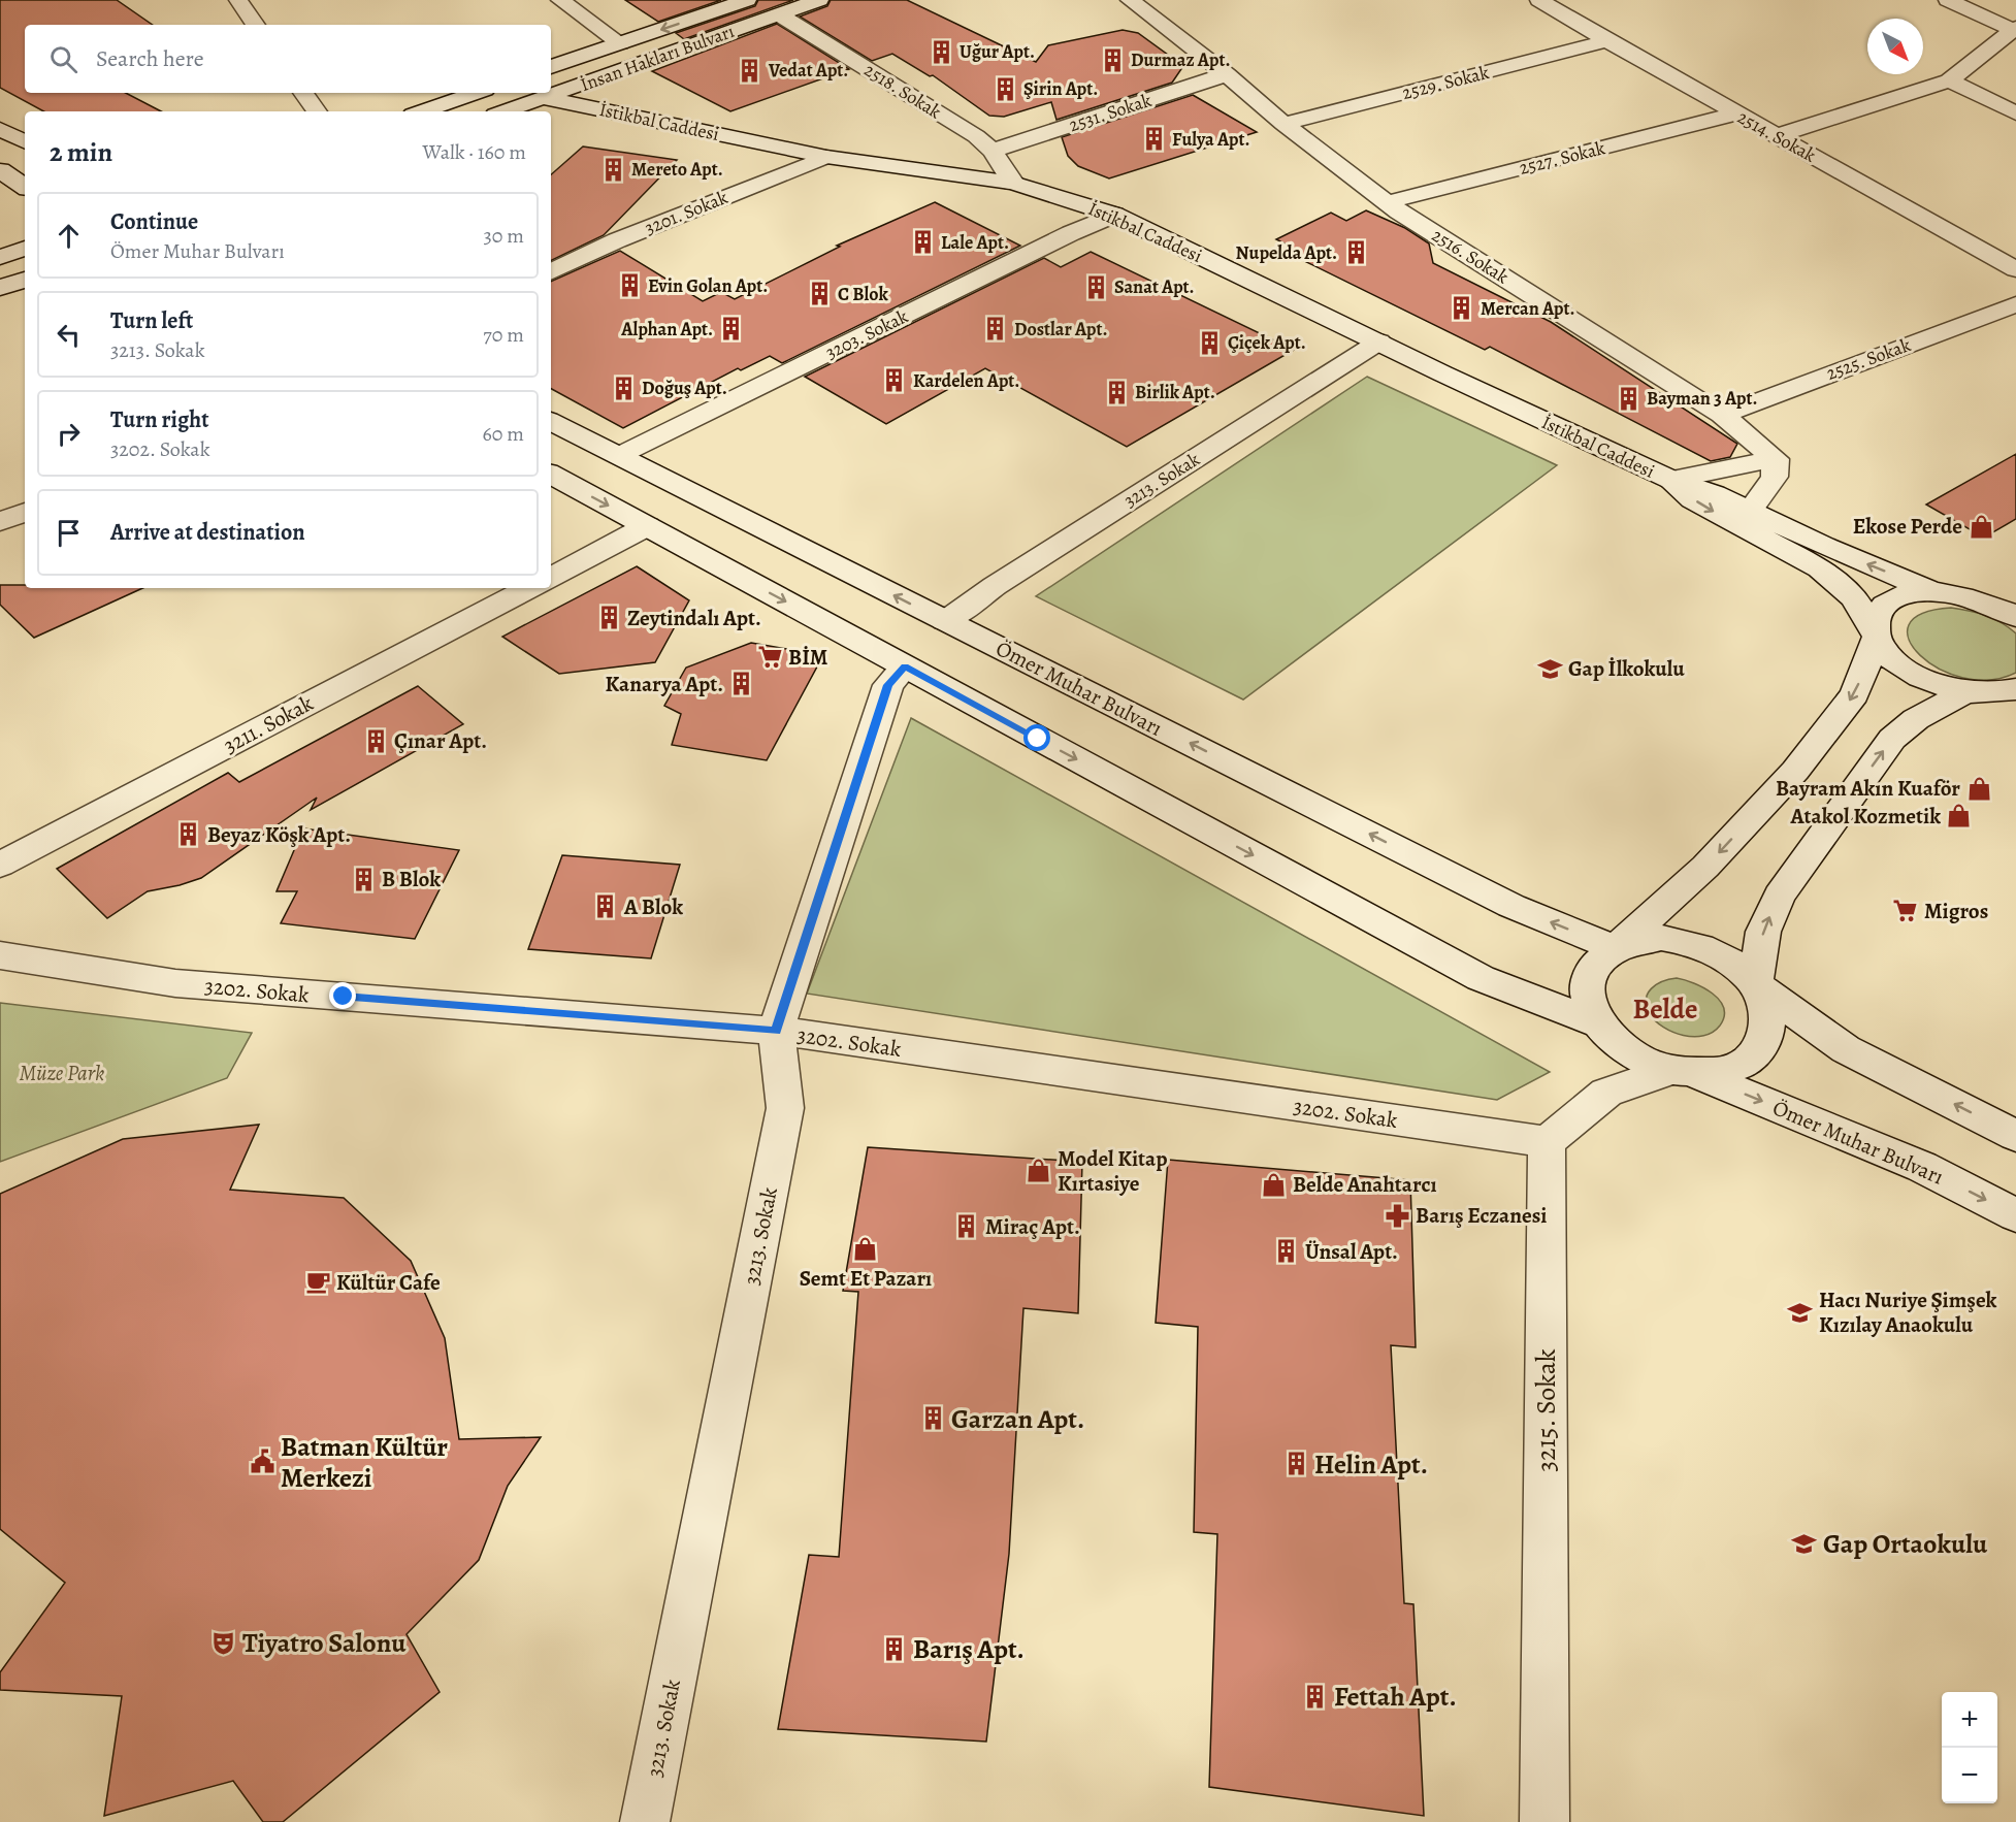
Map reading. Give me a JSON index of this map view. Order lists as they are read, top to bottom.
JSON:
{
  "streets": {
    "street": [
      "İnsan Hakları Bulvarı",
      "2529. Sokak",
      "2518. Sokak",
      "2531. Sokak",
      "İstikbal Caddesi",
      "2514. Sokak",
      "2527. Sokak",
      "3201. Sokak",
      "2516. Sokak",
      "3203. Sokak",
      "2525. Sokak",
      "3213. Sokak",
      "Ömer Muhar Bulvarı",
      "3211. Sokak",
      "3202. Sokak",
      "3215. Sokak"
    ]
  },
  "crossings": [
    ["İnsan Hakları Bulvarı", "2518. Sokak"],
    ["İnsan Hakları Bulvarı", "İstikbal Caddesi"],
    ["2529. Sokak", "2514. Sokak"],
    ["2529. Sokak", "2516. Sokak"],
    ["2518. Sokak", "2531. Sokak"],
    ["2518. Sokak", "İstikbal Caddesi"],
    ["2531. Sokak", "2516. Sokak"],
    ["İstikbal Caddesi", "3201. Sokak"],
    ["İstikbal Caddesi", "3203. Sokak"],
    ["İstikbal Caddesi", "3213. Sokak"],
    ["2514. Sokak", "2527. Sokak"],
    ["2527. Sokak", "2516. Sokak"],
    ["2516. Sokak", "2525. Sokak"],
    ["3203. Sokak", "Ömer Muhar Bulvarı"],
    ["3213. Sokak", "Ömer Muhar Bulvarı"],
    ["3213. Sokak", "3202. Sokak"],
    ["3202. Sokak", "3215. Sokak"]
  ],
  "districts": ["Belde"],
  "parks": ["Müze Park"],
  "places": {
    "building": [
      "Uğur Apt.",
      "Durmaz Apt.",
      "Vedat Apt.",
      "Şirin Apt.",
      "Fulya Apt.",
      "Mereto Apt.",
      "Lale Apt.",
      "Nupelda Apt.",
      "Evin Golan Apt.",
      "Sanat Apt.",
      "C Blok",
      "Mercan Apt.",
      "Alphan Apt.",
      "Dostlar Apt.",
      "Çiçek Apt.",
      "Kardelen Apt.",
      "Doğuş Apt.",
      "Birlik Apt.",
      "Bayman 3 Apt.",
      "Zeytindalı Apt.",
      "Kanarya Apt.",
      "Çınar Apt.",
      "Beyaz Köşk Apt.",
      "B Blok",
      "A Blok",
      "Miraç Apt.",
      "Ünsal Apt.",
      "Garzan Apt.",
      "Helin Apt.",
      "Barış Apt.",
      "Fettah Apt."
    ],
    "shop": [
      "Ekose Perde",
      "Bayram Akın Kuaför",
      "Atakol Kozmetik",
      "Model Kitap Kırtasiye",
      "Belde Anahtarcı",
      "Semt Et Pazarı"
    ],
    "supermarket": ["BİM", "Migros"],
    "school or university": ["Gap İlkokulu", "Hacı Nuriye Şimşek Kızılay Anaokulu", "Gap Ortaokulu"],
    "pharmacy": ["Barış Eczanesi"],
    "cafe": ["Kültür Cafe"],
    "public building": ["Batman Kültür Merkezi"],
    "theatre": ["Tiyatro Salonu"]
  },
  "north": "bottom right",
  "page": {
    "search": "Search here",
    "heading": ["2 min", "Walk · 160 m"],
    "list": [
      ["Continue", "Ömer Muhar Bulvarı", "30 m"],
      ["Turn left", "3213. Sokak", "70 m"],
      ["Turn right", "3202. Sokak", "60 m"],
      "Arrive at destination"
    ],
    "map_buttons": ["+", "−"]
  }
}
